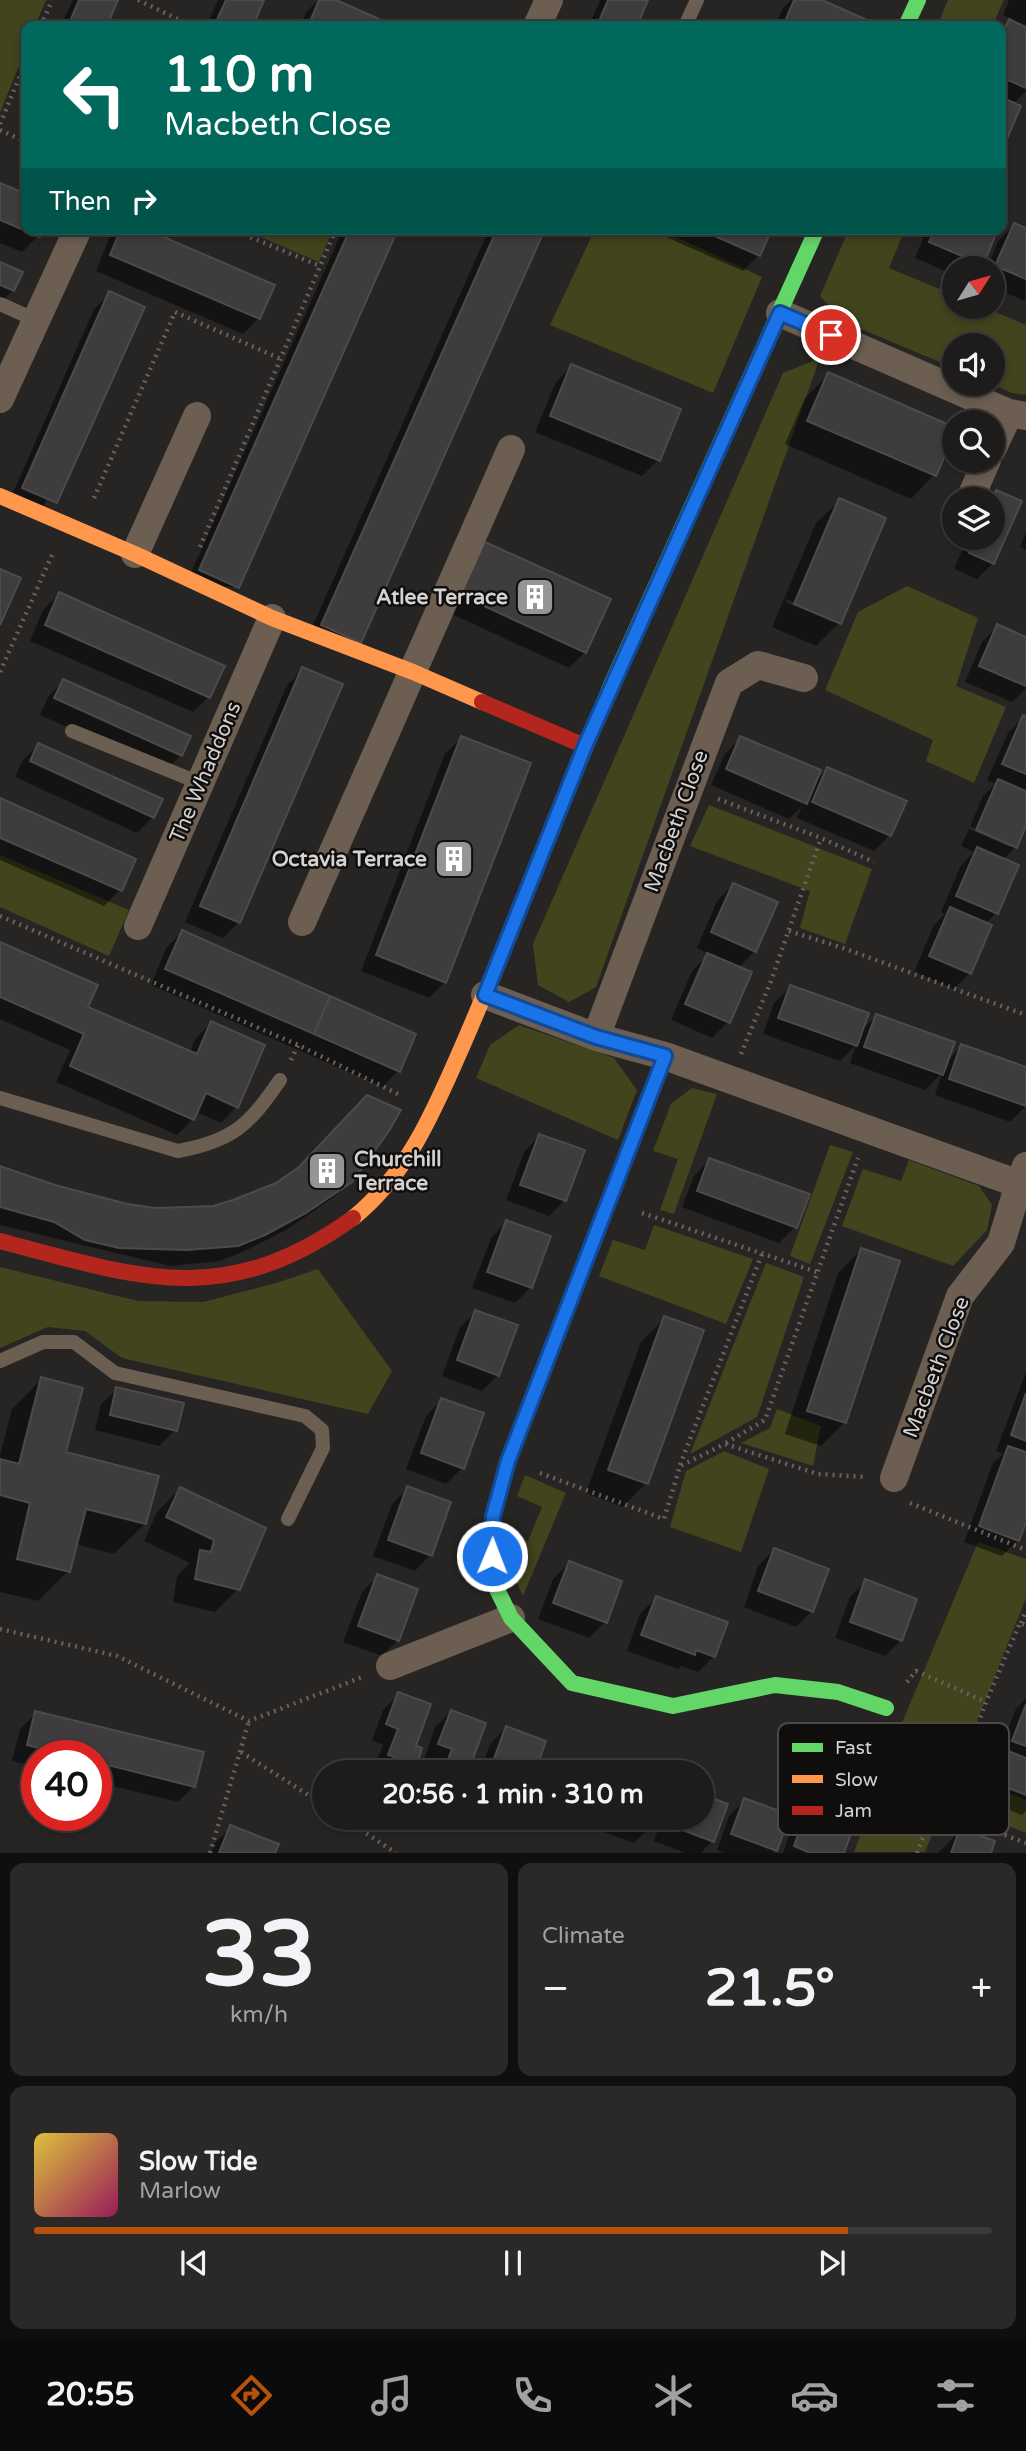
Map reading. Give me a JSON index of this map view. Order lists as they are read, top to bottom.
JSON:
{
  "streets": {
    "street": ["The Whaddons", "Macbeth Close"]
  },
  "places": {
    "building": ["Atlee Terrace", "Octavia Terrace", "Churchill Terrace"]
  },
  "legend": ["Fast", "Slow", "Jam"],
  "north": "top right",
  "page": {
    "turn": ["110 m", "Macbeth Close"],
    "then": "Then",
    "limit": "40",
    "trip": "20:56 · 1 min · 310 m",
    "tile": [
      ["33", "km/h"],
      "Climate"
    ],
    "heat": ["−", "21.5°", "+"],
    "song": ["Slow Tide", "Marlow"],
    "tabs": "20:55"
  }
}
